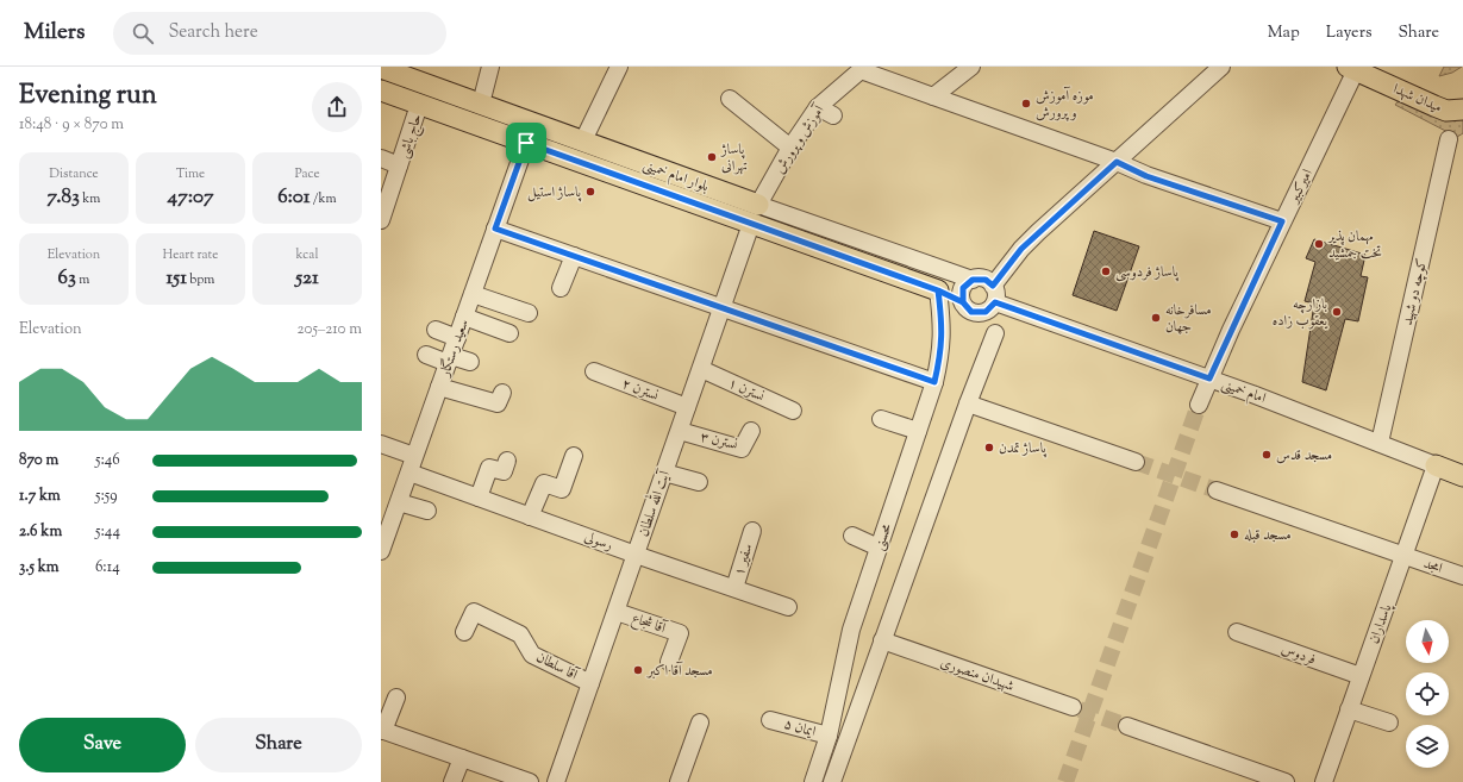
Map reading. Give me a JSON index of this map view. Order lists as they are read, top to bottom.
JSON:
{
  "streets": {
    "main road": ["میدان شهدا", "بلوار امام خمینی", "امام خمینی"],
    "street": [
      "حاج باشی",
      "آموزش و پرورش",
      "امیرکبیر",
      "کوچه دو شهید",
      "سعید رستگار",
      "نسترن ۲",
      "نسترن ۱",
      "نسترن ۳",
      "آیت الله سلطان",
      "محسنی",
      "رسولی",
      "سفیر ۱",
      "امجد",
      "آقا شجاع",
      "پاسداران",
      "فردوس",
      "آقا سلطان",
      "شهیدان منصوری",
      "ایمان ۵"
    ]
  },
  "crossings": [
    ["میدان شهدا", "امیرکبیر"],
    ["حاج باشی", "بلوار امام خمینی"],
    ["آموزش و پرورش", "بلوار امام خمینی"],
    ["آموزش و پرورش", "امیرکبیر"],
    ["بلوار امام خمینی", "سعید رستگار"],
    ["بلوار امام خمینی", "امام خمینی"],
    ["بلوار امام خمینی", "آیت الله سلطان"],
    ["بلوار امام خمینی", "محسنی"],
    ["امیرکبیر", "امام خمینی"],
    ["کوچه دو شهید", "امام خمینی"],
    ["سعید رستگار", "رسولی"],
    ["نسترن ۲", "آیت الله سلطان"],
    ["نسترن ۱", "آیت الله سلطان"],
    ["امام خمینی", "پاسداران"],
    ["نسترن ۳", "آیت الله سلطان"],
    ["آیت الله سلطان", "رسولی"],
    ["آیت الله سلطان", "آقا شجاع"],
    ["آیت الله سلطان", "آقا سلطان"],
    ["محسنی", "ایمان ۵"],
    ["رسولی", "سفیر ۱"],
    ["امجد", "پاسداران"],
    ["پاسداران", "فردوس"]
  ],
  "places": [
    "موزه آموزش و پرورش",
    "پاساژ تهرانی",
    "پاساژ استیل",
    "مهمان پذیر تخت جمشید",
    "پاساژ فردوسی",
    "بازارچه یعقوب زاده",
    "مسافرخانه جهان",
    "پاساژ تمدن",
    "مسجد قدس",
    "مسجد قبله",
    "مسجد آقا اکبر"
  ],
  "north": "bottom",
  "page": {
    "header": "Milers",
    "search": "Search here",
    "nav": ["Map", "Layers", "Share"],
    "heading": ["Evening run", "18:48 · 9 × 870 m"],
    "stats": [
      ["Distance", "7.83 km"],
      ["Time", "47:07"],
      ["Pace", "6:01 /km"],
      ["Elevation", "63 m"],
      ["Heart rate", "151 bpm"],
      ["kcal", "521"]
    ],
    "chart": ["Elevation", "205–210 m"],
    "list": [
      {
        "name": "870 m",
        "note": "5:46"
      },
      {
        "name": "1.7 km",
        "note": "5:59"
      },
      {
        "name": "2.6 km",
        "note": "5:44"
      },
      {
        "name": "3.5 km",
        "note": "6:14"
      }
    ],
    "buttons": ["Save", "Share"]
  }
}
